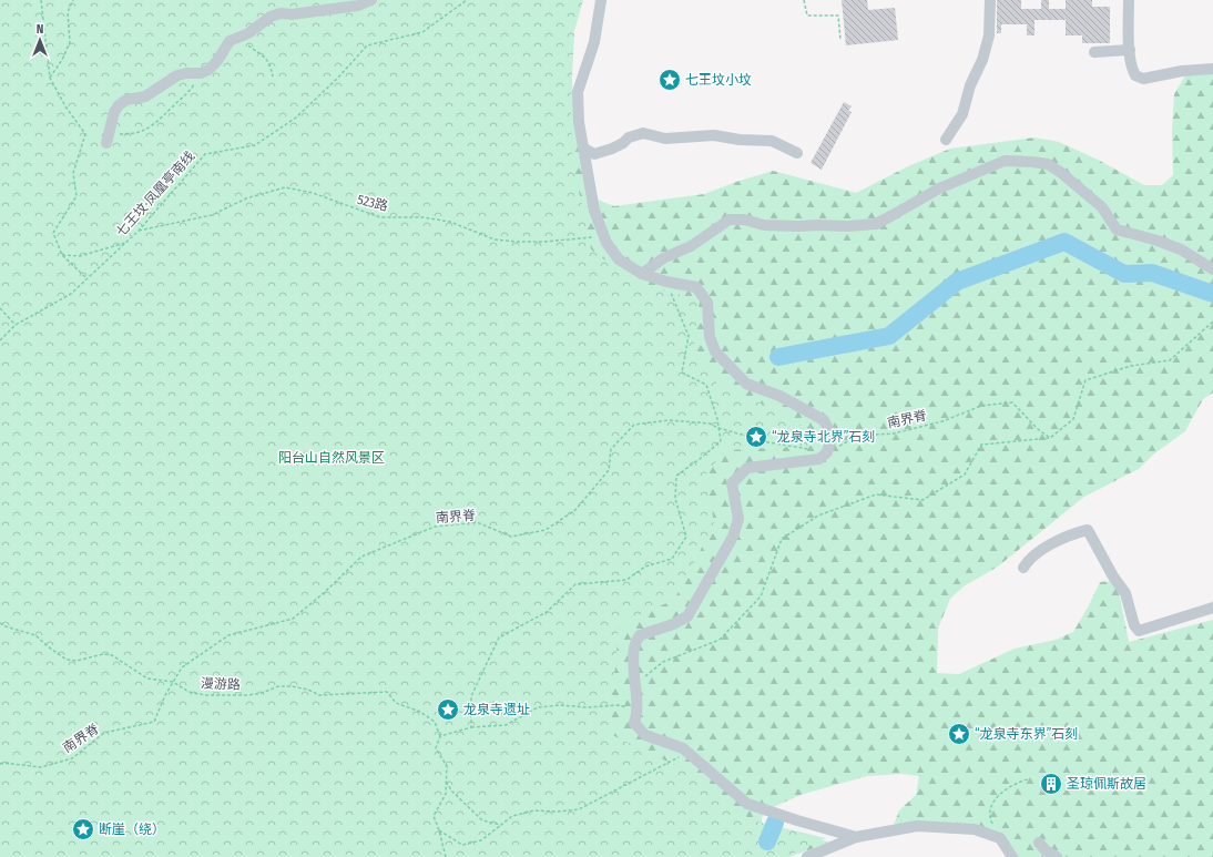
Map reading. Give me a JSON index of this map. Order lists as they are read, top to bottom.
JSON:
{
  "streets": {
    "path": [
      "七王坟·凤凰亭南线",
      "523路",
      "南界脊",
      "漫游路"
    ]
  },
  "crossings": [
    ["七王坟·凤凰亭南线", "523路"],
    ["南界脊", "漫游路"]
  ],
  "parks": ["阳台山自然风景区"],
  "places": {
    "place": [
      "七王坟小坟",
      "“龙泉寺北界”石刻",
      "龙泉寺遗址",
      "“龙泉寺东界”石刻",
      "断崖（绕）"
    ],
    "building": ["圣琼佩斯故居"]
  },
  "north": "top"
}
